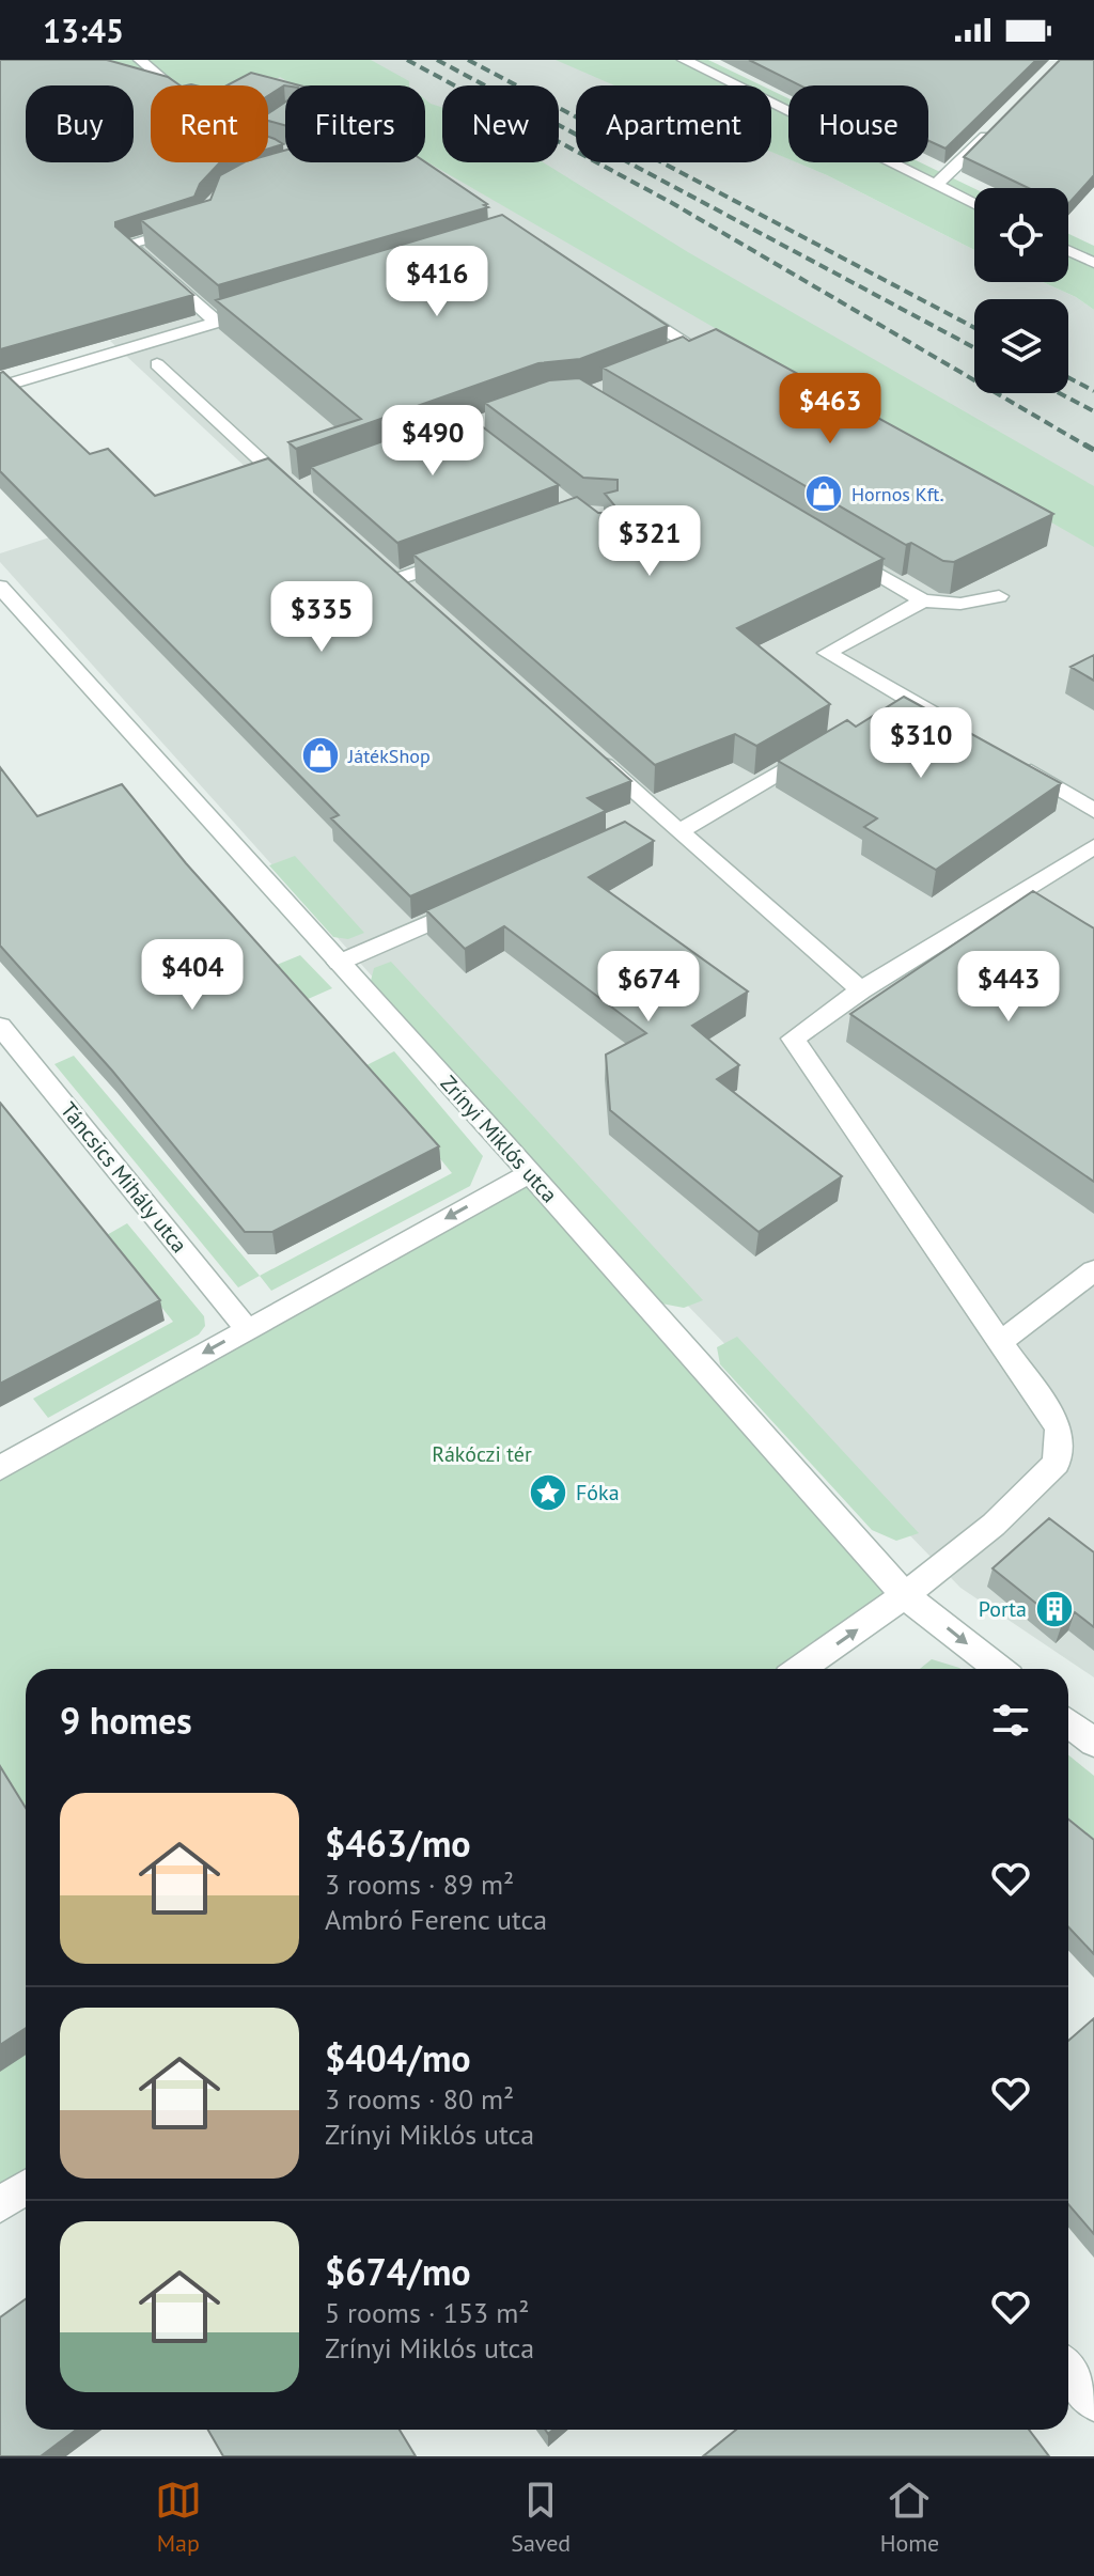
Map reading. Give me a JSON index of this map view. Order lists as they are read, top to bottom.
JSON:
{
  "streets": {
    "street": ["Zrínyi Miklós utca", "Táncsics Mihály utca"]
  },
  "parks": ["Rákóczi tér"],
  "places": {
    "shop": ["Hornos Kft.", "JátékShop"],
    "place": ["Fóka"],
    "building": ["Porta"]
  },
  "page": {
    "status": "13:45",
    "chip": [
      "Buy",
      "Rent",
      "Filters",
      "New",
      "Apartment",
      "House"
    ],
    "price": [
      "$416",
      "$463",
      "$490",
      "$321",
      "$335",
      "$310",
      "$404",
      "$674",
      "$443"
    ],
    "heading": "9 homes",
    "list": [
      {
        "name": "$463/mo",
        "note": "3 rooms · 89 m² · Ambró Ferenc utca"
      },
      {
        "name": "$404/mo",
        "note": "3 rooms · 80 m² · Zrínyi Miklós utca"
      },
      {
        "name": "$674/mo",
        "note": "5 rooms · 153 m² · Zrínyi Miklós utca"
      }
    ],
    "tabs": ["Map", "Saved", "Home"]
  }
}
